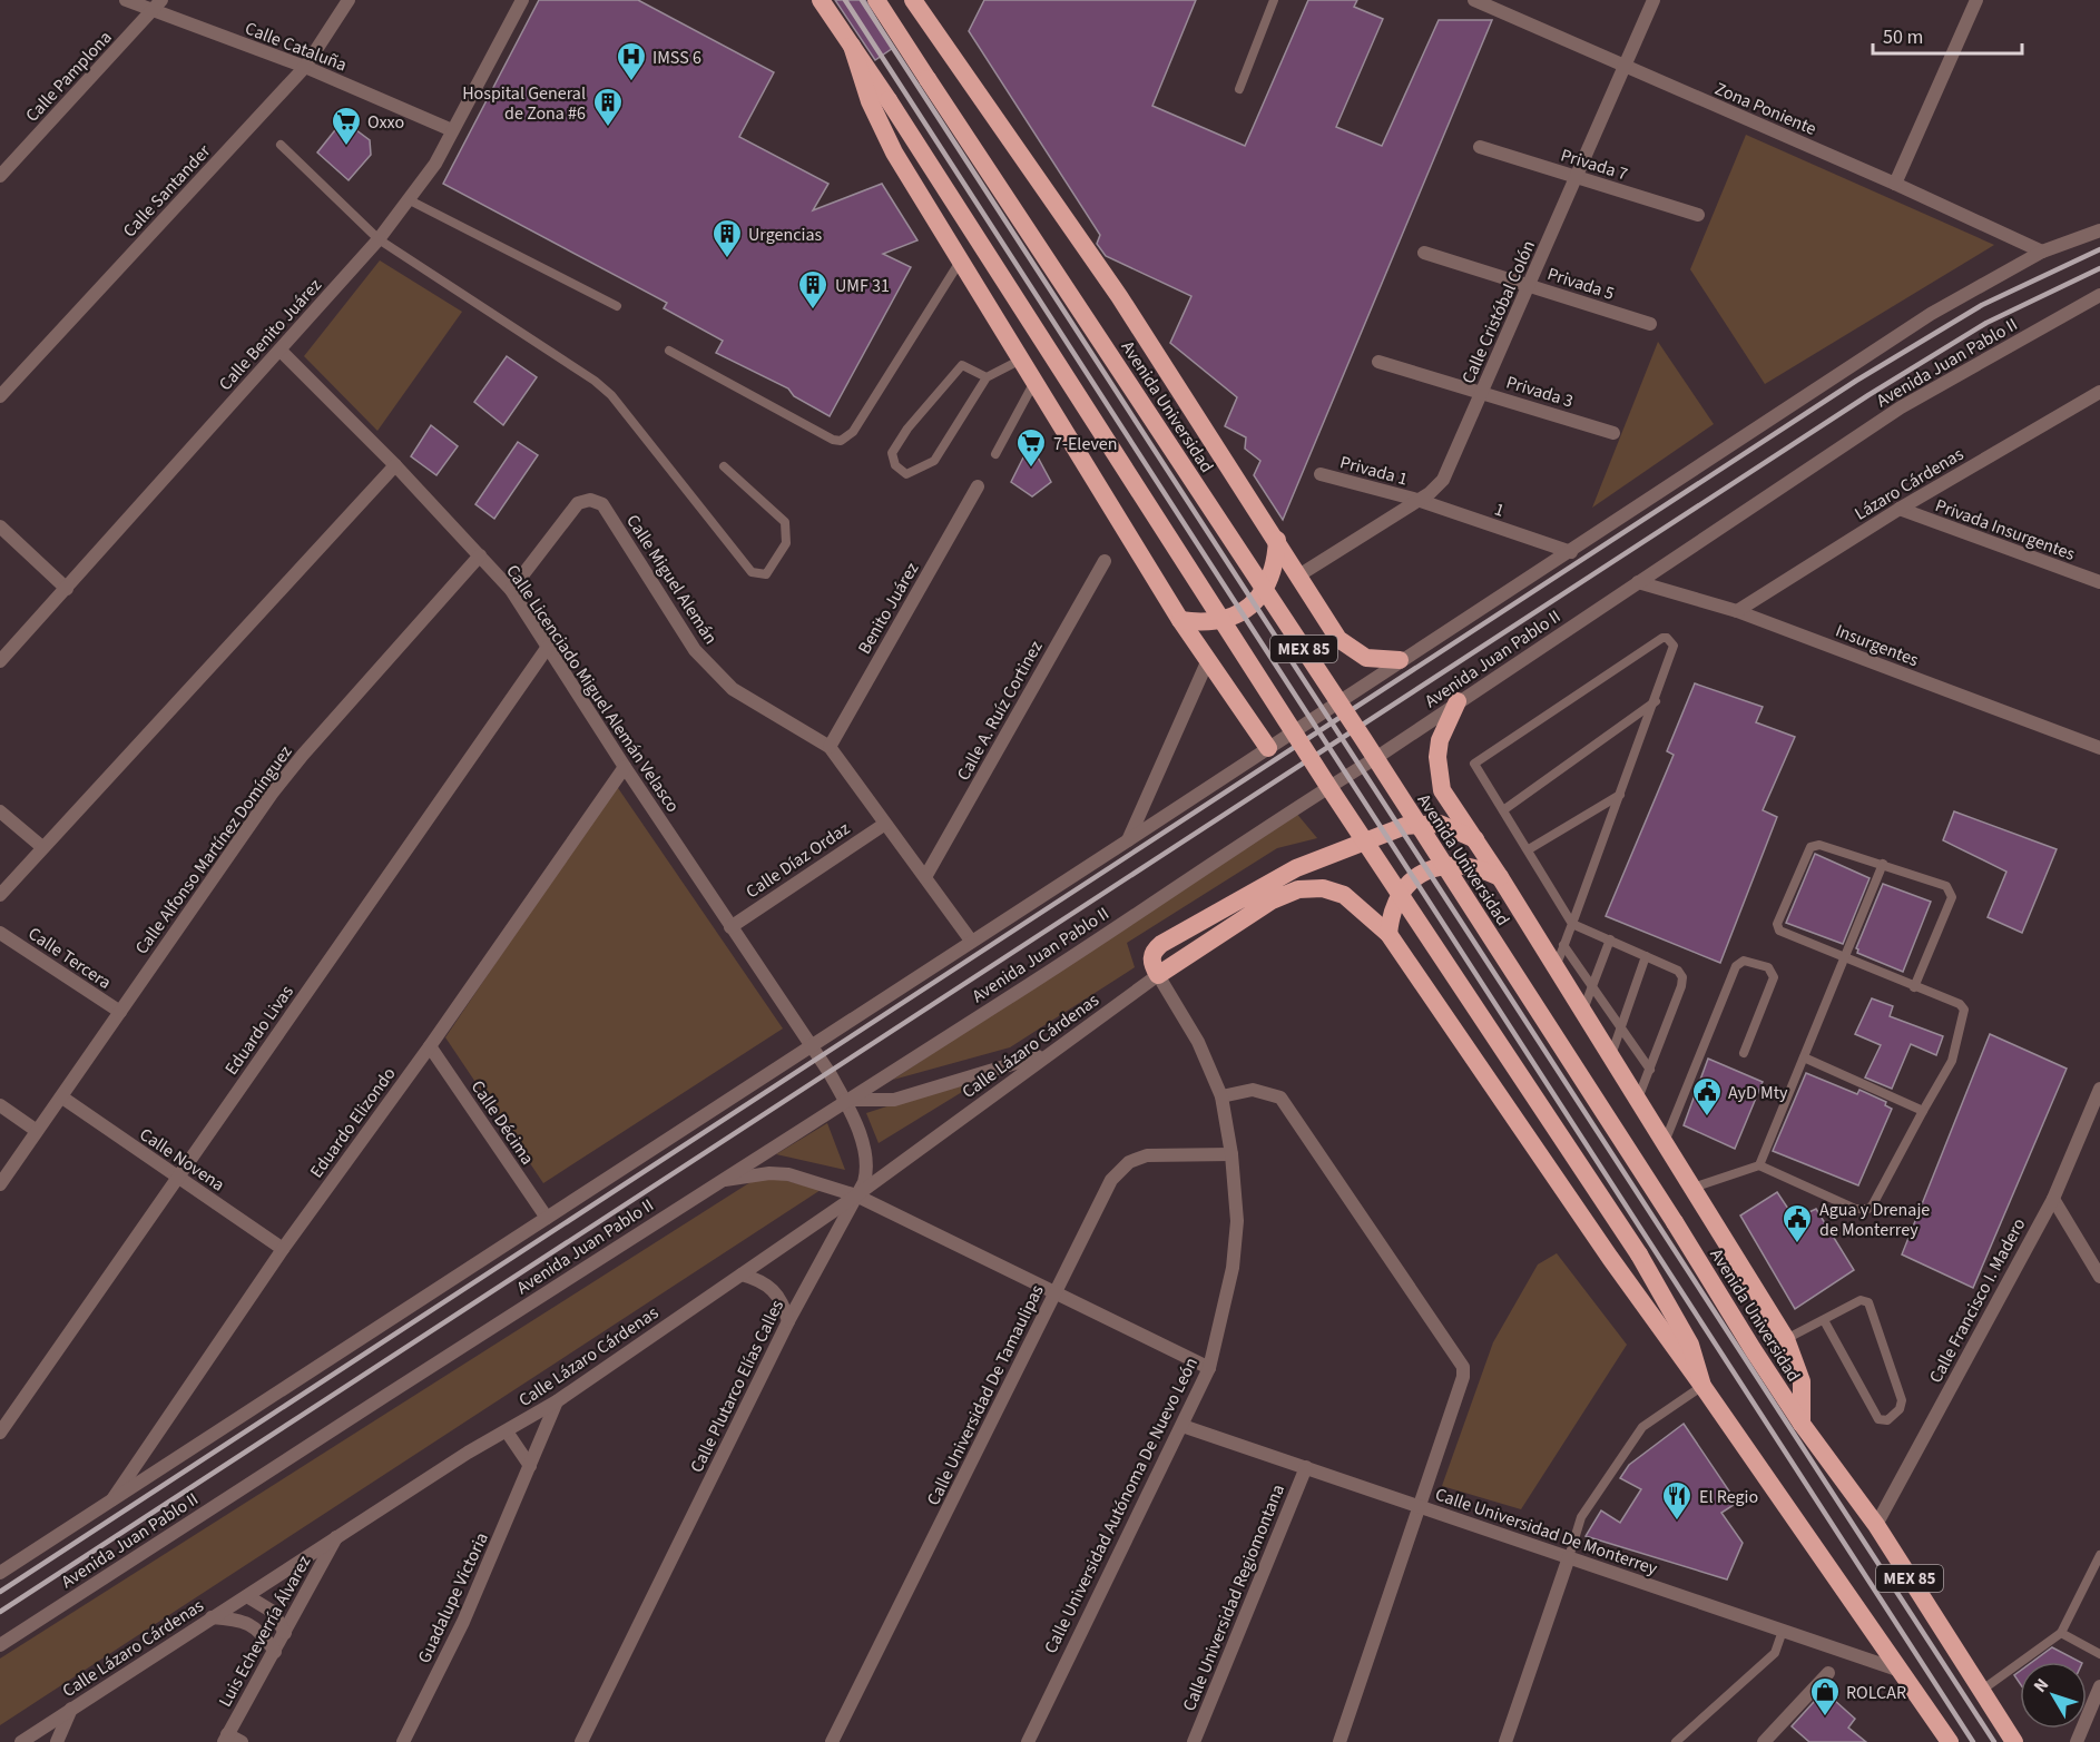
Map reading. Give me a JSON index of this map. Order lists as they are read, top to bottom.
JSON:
{
  "streets": {
    "highway": ["Avenida Universidad", "MEX 85"],
    "street": [
      "Calle Cataluña",
      "Calle Pamplona",
      "Zona Poniente",
      "Privada 7",
      "Calle Santander",
      "Privada 5",
      "Calle Cristóbal Colón",
      "Calle Benito Juárez",
      "Avenida Juan Pablo II",
      "Privada 3",
      "Privada 1",
      "Lázaro Cárdenas",
      "1",
      "Privada Insurgentes",
      "Calle Miguel Alemán",
      "Benito Juárez",
      "Insurgentes",
      "Calle Licenciado Miguel Alemán Velasco",
      "Calle A. Ruíz Cortinez",
      "Calle Alfonso Martínez Domínguez",
      "Calle Díaz Ordaz",
      "Calle Tercera",
      "Eduardo Livas",
      "Calle Lázaro Cárdenas",
      "Eduardo Elizondo",
      "Calle Décima",
      "Calle Novena",
      "Calle Francisco I. Madero",
      "Calle Plutarco Elías Calles",
      "Calle Universidad De Tamaulipas",
      "Calle Universidad Autónoma De Nuevo León",
      "Calle Universidad De Monterrey",
      "Guadalupe Victoria",
      "Calle Universidad Regiomontana",
      "Luis Echeverría Álvarez"
    ]
  },
  "crossings": [
    ["Calle Cataluña", "Calle Pamplona"],
    ["Calle Cataluña", "Calle Santander"],
    ["Calle Cataluña", "Calle Benito Juárez"],
    ["Zona Poniente", "Calle Cristóbal Colón"],
    ["Privada 7", "Calle Cristóbal Colón"],
    ["Privada 5", "Calle Cristóbal Colón"],
    ["Calle Cristóbal Colón", "Privada 3"],
    ["Calle Cristóbal Colón", "Privada 1"],
    ["Calle Cristóbal Colón", "1"],
    ["Calle Benito Juárez", "Calle Licenciado Miguel Alemán Velasco"],
    ["Avenida Juan Pablo II", "Insurgentes"],
    ["Avenida Juan Pablo II", "Calle Plutarco Elías Calles"],
    ["Avenida Universidad", "Calle Francisco I. Madero"],
    ["Privada 1", "1"],
    ["Lázaro Cárdenas", "Privada Insurgentes"],
    ["Lázaro Cárdenas", "Insurgentes"],
    ["Calle Miguel Alemán", "Benito Juárez"],
    ["Calle Miguel Alemán", "Calle Licenciado Miguel Alemán Velasco"],
    ["Calle Miguel Alemán", "Calle A. Ruíz Cortinez"],
    ["Calle Miguel Alemán", "Calle Díaz Ordaz"],
    ["MEX 85", "Calle Universidad De Monterrey"],
    ["Calle Licenciado Miguel Alemán Velasco", "Calle Alfonso Martínez Domínguez"],
    ["Calle Licenciado Miguel Alemán Velasco", "Calle Díaz Ordaz"],
    ["Calle Licenciado Miguel Alemán Velasco", "Eduardo Livas"],
    ["Calle Licenciado Miguel Alemán Velasco", "Eduardo Elizondo"],
    ["Calle Licenciado Miguel Alemán Velasco", "Calle Plutarco Elías Calles"],
    ["Calle Alfonso Martínez Domínguez", "Calle Tercera"],
    ["Calle Alfonso Martínez Domínguez", "Calle Novena"],
    ["Eduardo Livas", "Calle Novena"],
    ["Calle Lázaro Cárdenas", "Calle Plutarco Elías Calles"],
    ["Calle Lázaro Cárdenas", "Calle Universidad Autónoma De Nuevo León"],
    ["Calle Lázaro Cárdenas", "Guadalupe Victoria"],
    ["Calle Lázaro Cárdenas", "Luis Echeverría Álvarez"],
    ["Eduardo Elizondo", "Calle Décima"],
    ["Eduardo Elizondo", "Calle Novena"],
    ["Calle Universidad De Tamaulipas", "Calle Universidad Autónoma De Nuevo León"],
    ["Calle Universidad Autónoma De Nuevo León", "Calle Universidad De Monterrey"],
    ["Calle Universidad De Monterrey", "Calle Universidad Regiomontana"]
  ],
  "places": {
    "hospital": ["IMSS 6"],
    "building": ["Hospital General de Zona #6", "Urgencias", "UMF 31"],
    "supermarket": ["Oxxo", "7-Eleven"],
    "public building": ["AyD Mty", "Agua y Drenaje de Monterrey"],
    "restaurant": ["El Regio"],
    "shop": ["ROLCAR"]
  },
  "scale_bar": "50 m",
  "north": "top left"
}
